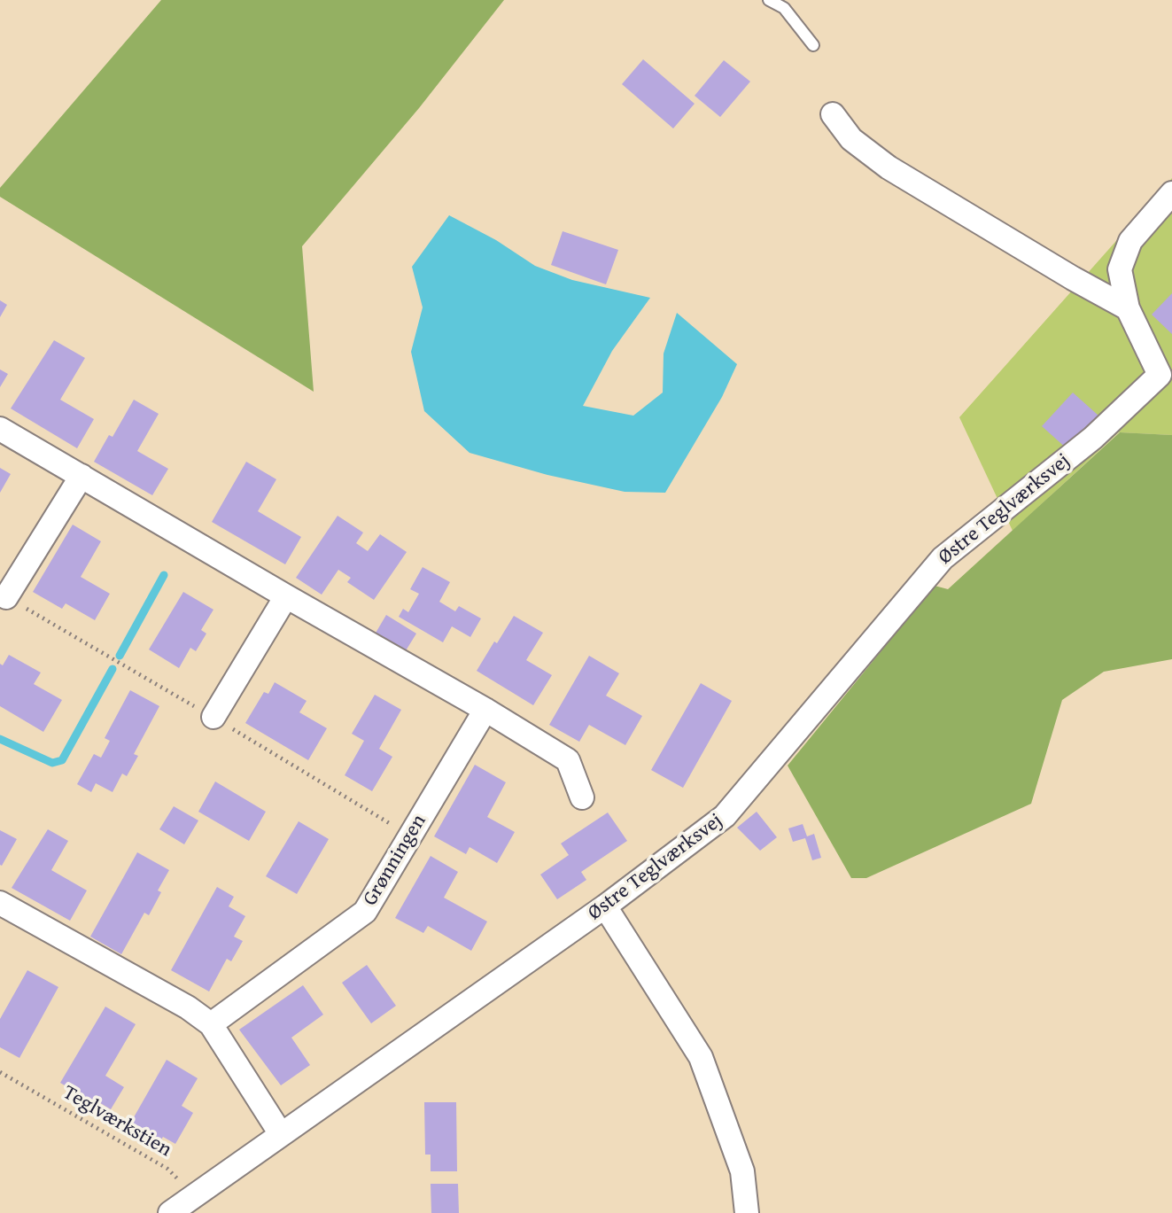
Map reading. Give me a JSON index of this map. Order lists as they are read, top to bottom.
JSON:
{
  "streets": {
    "street": ["Østre Teglværksvej", "Grønningen"],
    "path": ["Teglværkstien"]
  },
  "crossings": [
    ["Østre Teglværksvej", "Teglværkstien"]
  ]
}
